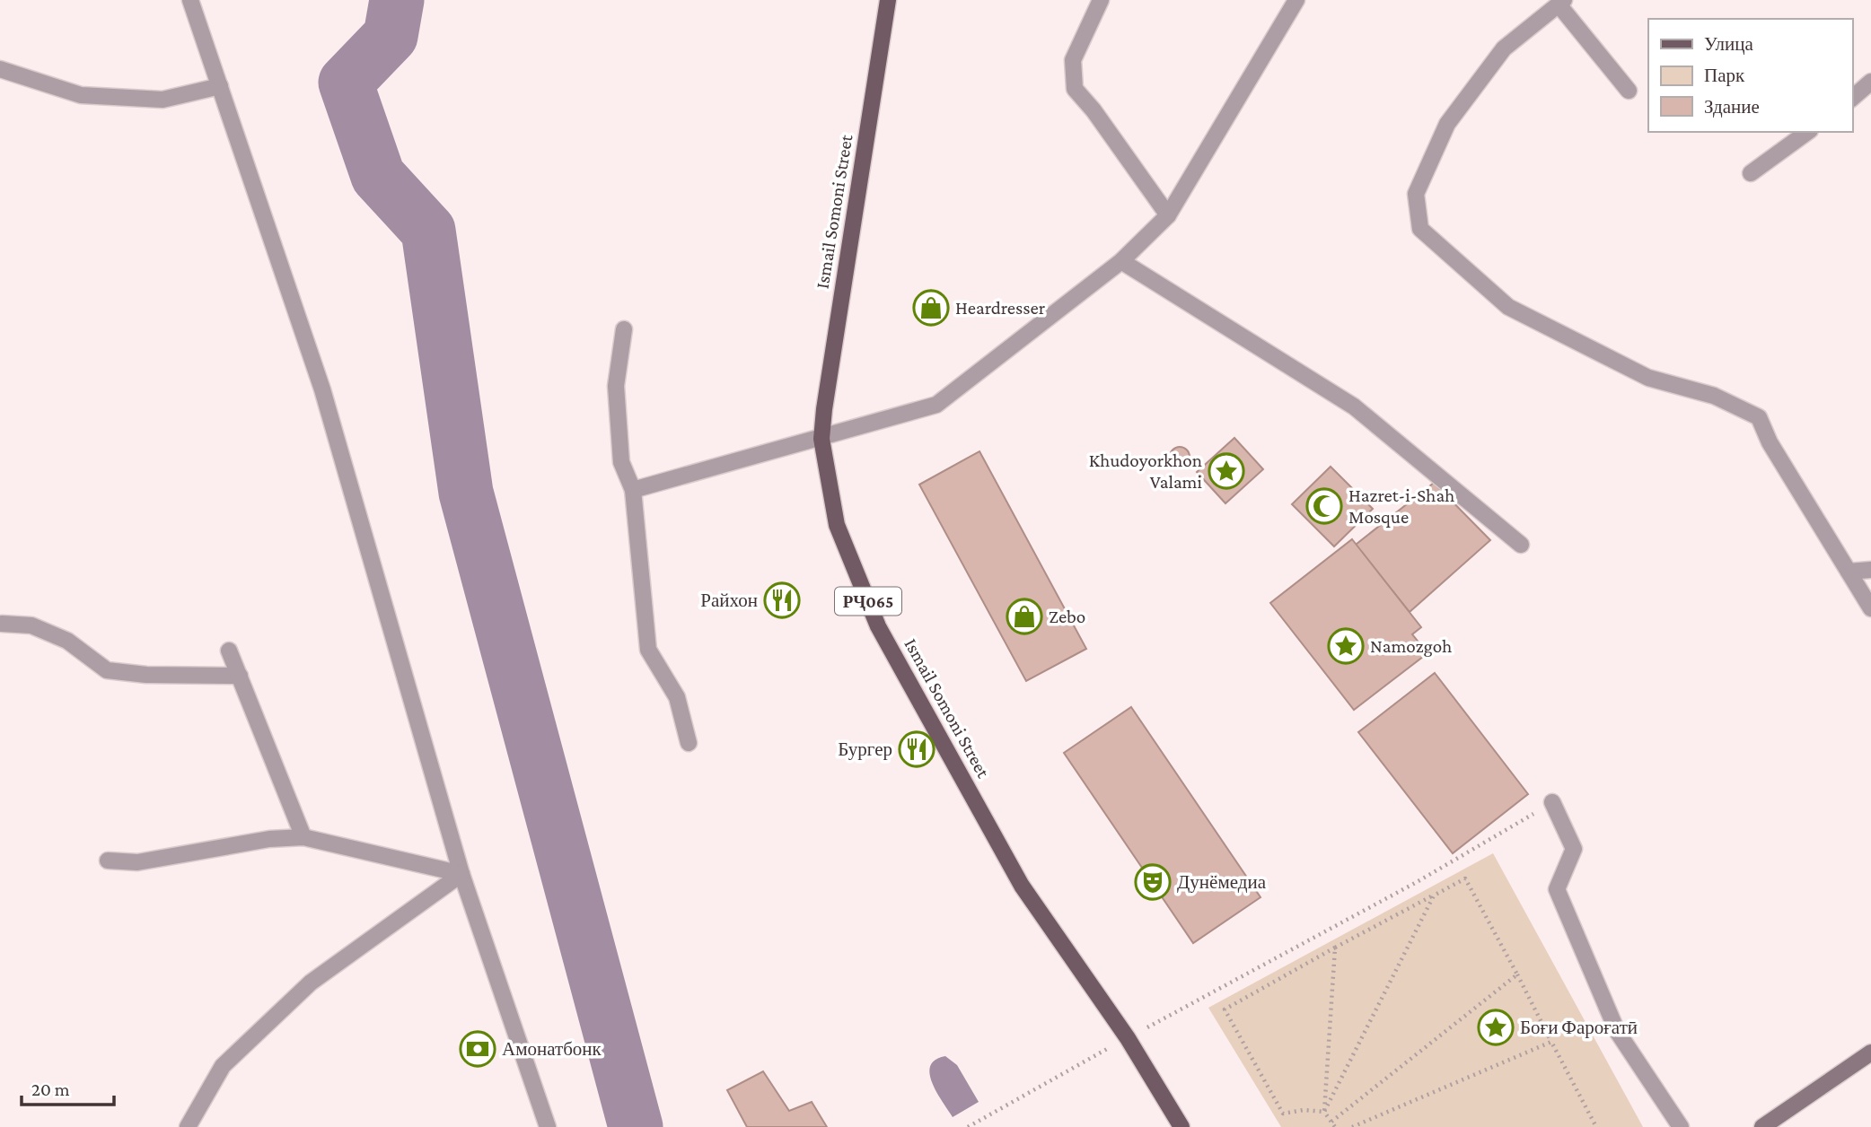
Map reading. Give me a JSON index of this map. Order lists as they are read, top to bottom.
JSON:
{
  "streets": {
    "main road": ["Ismail Somoni Street", "РҶ065"]
  },
  "places": {
    "shop": ["Heardresser", "Zebo"],
    "place": ["Khudoyorkhon Valami", "Namozgoh", "Боғи Фароғатӣ"],
    "mosque": ["Hazret-i-Shah Mosque"],
    "restaurant": ["Райхон", "Бургер"],
    "theatre": ["Дунёмедиа"],
    "bank": ["Амонатбонк"]
  },
  "legend": ["Улица", "Парк", "Здание"],
  "scale_bar": "20 m"
}
